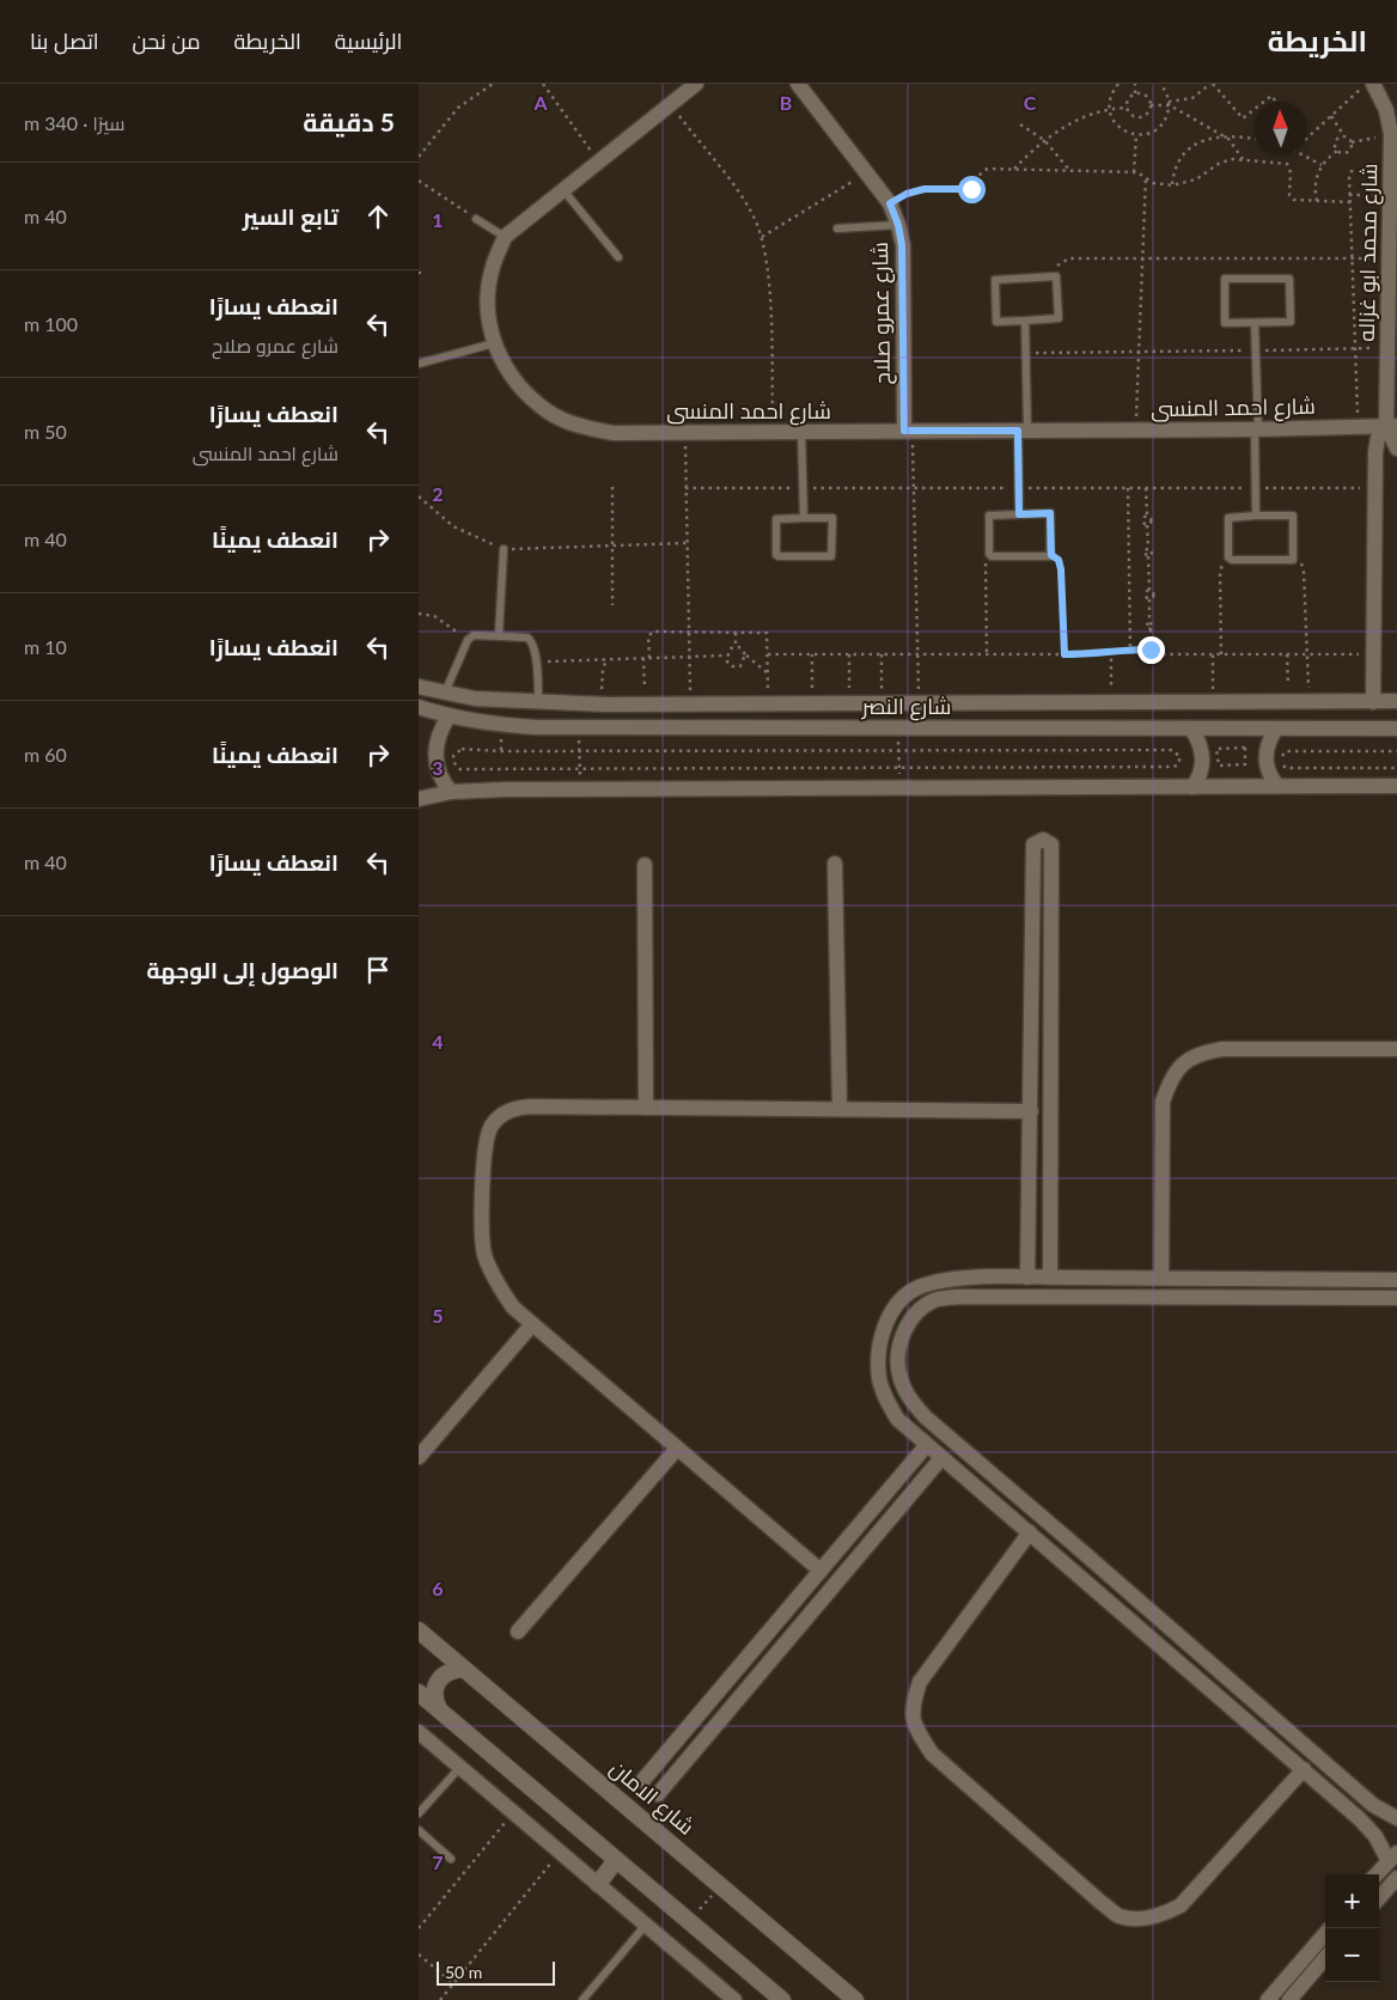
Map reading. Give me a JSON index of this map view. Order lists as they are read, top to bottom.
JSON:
{
  "streets": {
    "street": [
      "شارع محمد ابو غزاله",
      "شارع عمرو صلاح",
      "شارع احمد المنسى",
      "شارع النصر",
      "شارع الامان"
    ]
  },
  "crossings": [
    ["شارع محمد ابو غزاله", "شارع احمد المنسى"],
    ["شارع عمرو صلاح", "شارع احمد المنسى"]
  ],
  "scale_bar": "50 m",
  "north": "top",
  "page": {
    "header": "الخريطة",
    "nav": [
      "الرئيسية",
      "الخريطة",
      "من نحن",
      "اتصل بنا"
    ],
    "heading": ["5 دقيقة", "سيرًا · 340 m"],
    "list": [
      ["تابع السير", "40 m"],
      ["انعطف يسارًا", "شارع عمرو صلاح", "100 m"],
      ["انعطف يسارًا", "شارع احمد المنسى", "50 m"],
      ["انعطف يمينًا", "40 m"],
      ["انعطف يسارًا", "10 m"],
      ["انعطف يمينًا", "60 m"],
      ["انعطف يسارًا", "40 m"],
      "الوصول إلى الوجهة"
    ],
    "map_buttons": ["+", "−"],
    "scale": "50 m"
  },
  "grid": {
    "columns": ["A", "B", "C"],
    "rows": [
      "1",
      "2",
      "3",
      "4",
      "5",
      "6",
      "7"
    ]
  }
}
